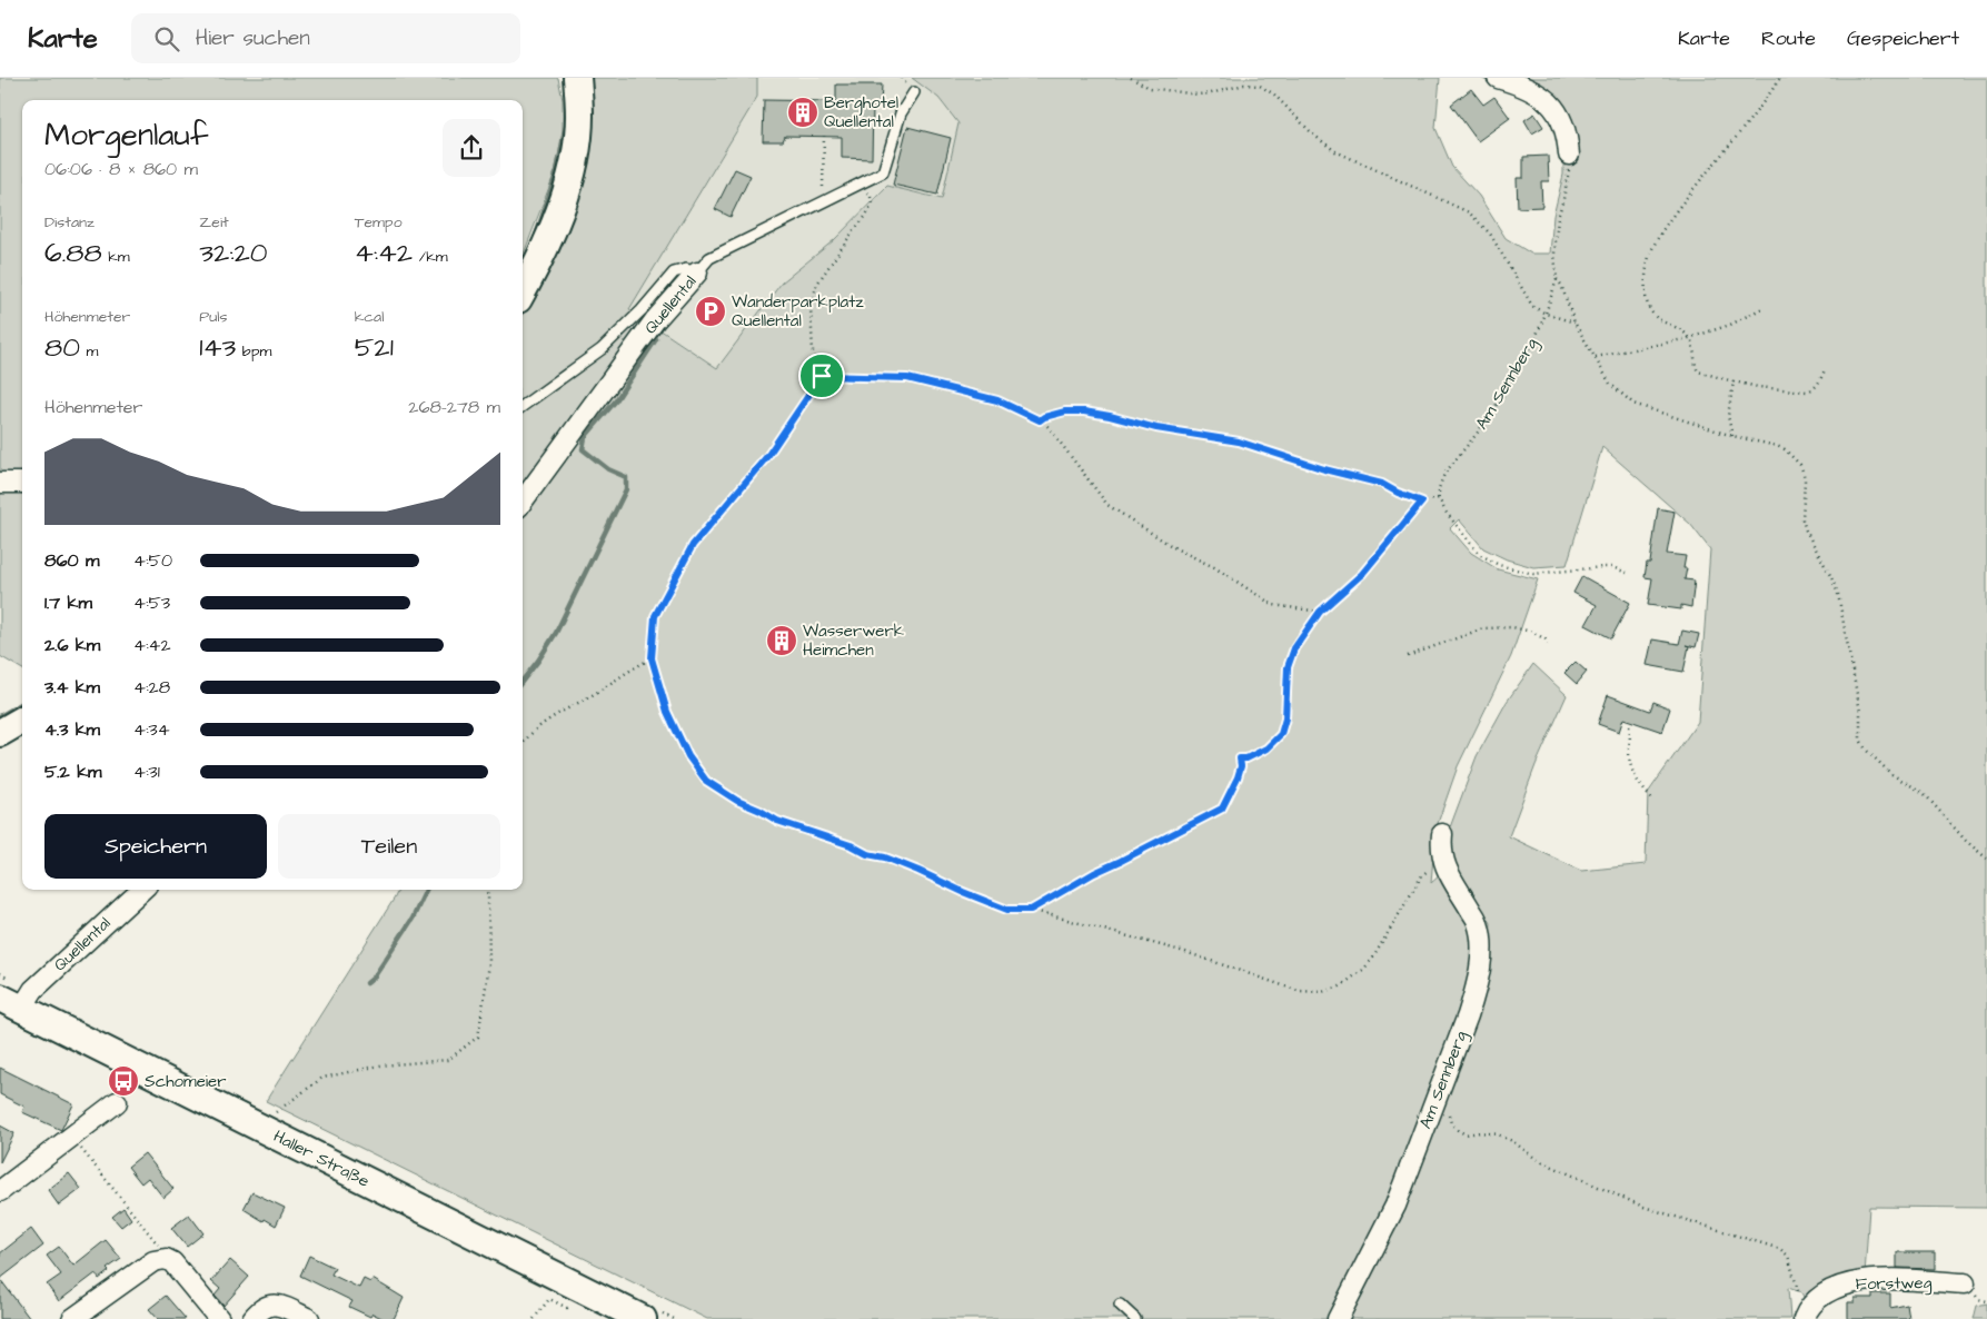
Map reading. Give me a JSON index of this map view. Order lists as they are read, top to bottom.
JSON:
{
  "streets": {
    "main road": ["Haller Straße"],
    "street": ["Quellental", "Am Sennberg", "Forstweg"]
  },
  "crossings": [
    ["Quellental", "Haller Straße"]
  ],
  "places": {
    "building": ["Berghotel Quellental", "Wasserwerk Heimchen"],
    "parking": ["Wanderparkplatz Quellental"],
    "bus stop": ["Schomeier"]
  },
  "page": {
    "header": "Karte",
    "search": "Hier suchen",
    "nav": ["Karte", "Route", "Gespeichert"],
    "heading": ["Morgenlauf", "06:06 · 8 × 860 m"],
    "stats": [
      ["Distanz", "6.88 km"],
      ["Zeit", "32:20"],
      ["Tempo", "4:42 /km"],
      ["Höhenmeter", "80 m"],
      ["Puls", "143 bpm"],
      ["kcal", "521"]
    ],
    "chart": ["Höhenmeter", "268–278 m"],
    "list": [
      {
        "name": "860 m",
        "note": "4:50"
      },
      {
        "name": "1.7 km",
        "note": "4:53"
      },
      {
        "name": "2.6 km",
        "note": "4:42"
      },
      {
        "name": "3.4 km",
        "note": "4:28"
      },
      {
        "name": "4.3 km",
        "note": "4:34"
      },
      {
        "name": "5.2 km",
        "note": "4:31"
      }
    ],
    "buttons": ["Speichern", "Teilen"]
  }
}
